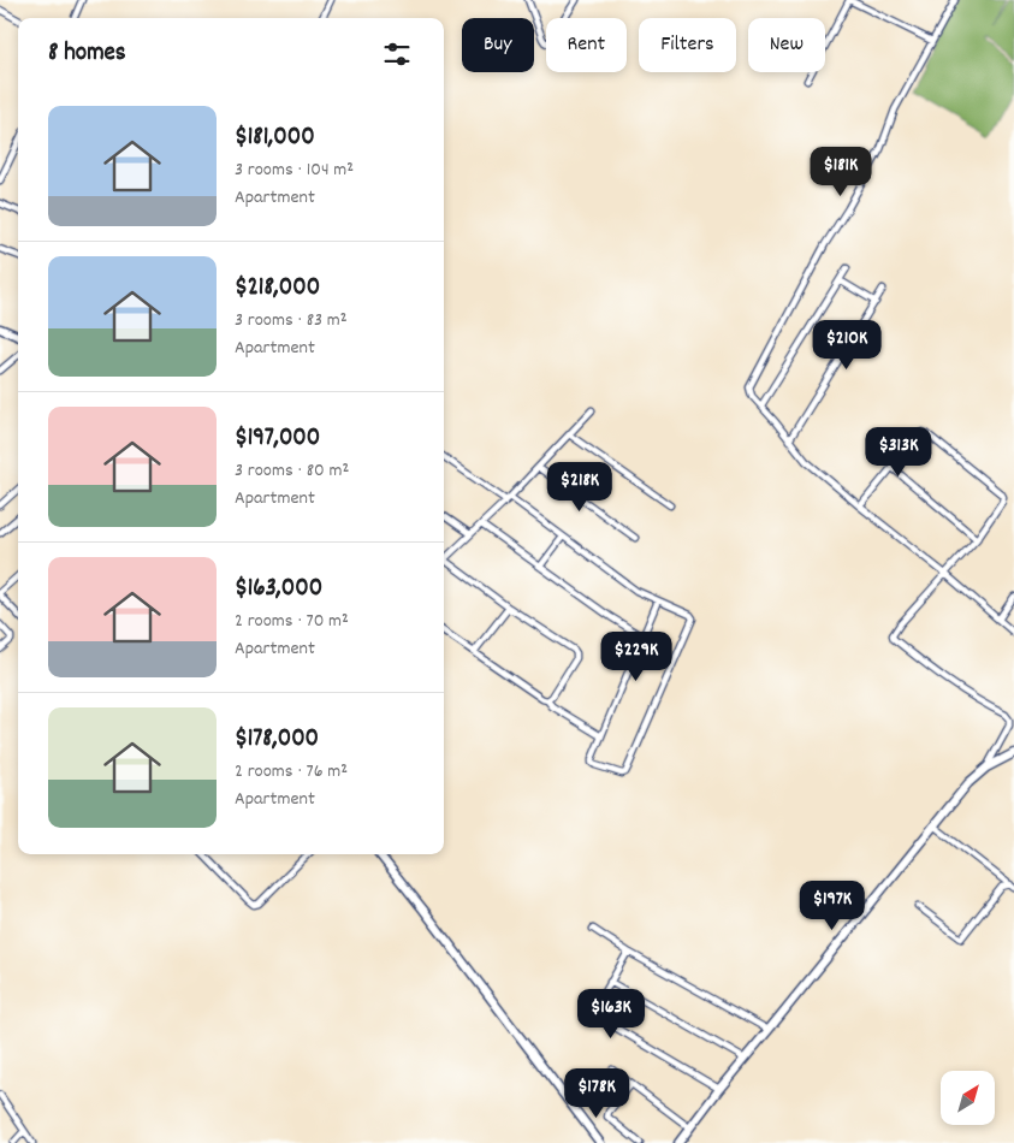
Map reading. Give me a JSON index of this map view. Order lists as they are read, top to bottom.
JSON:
{
  "north": "top right",
  "page": {
    "chip": [
      "Buy",
      "Rent",
      "Filters",
      "New"
    ],
    "heading": "8 homes",
    "list": [
      {
        "name": "$181,000",
        "note": "3 rooms · 104 m² · Apartment"
      },
      {
        "name": "$218,000",
        "note": "3 rooms · 83 m² · Apartment"
      },
      {
        "name": "$197,000",
        "note": "3 rooms · 80 m² · Apartment"
      },
      {
        "name": "$163,000",
        "note": "2 rooms · 70 m² · Apartment"
      },
      {
        "name": "$178,000",
        "note": "2 rooms · 76 m² · Apartment"
      }
    ],
    "price": [
      "$181K",
      "$210K",
      "$313K",
      "$218K",
      "$229K",
      "$197K",
      "$163K",
      "$178K"
    ]
  }
}
